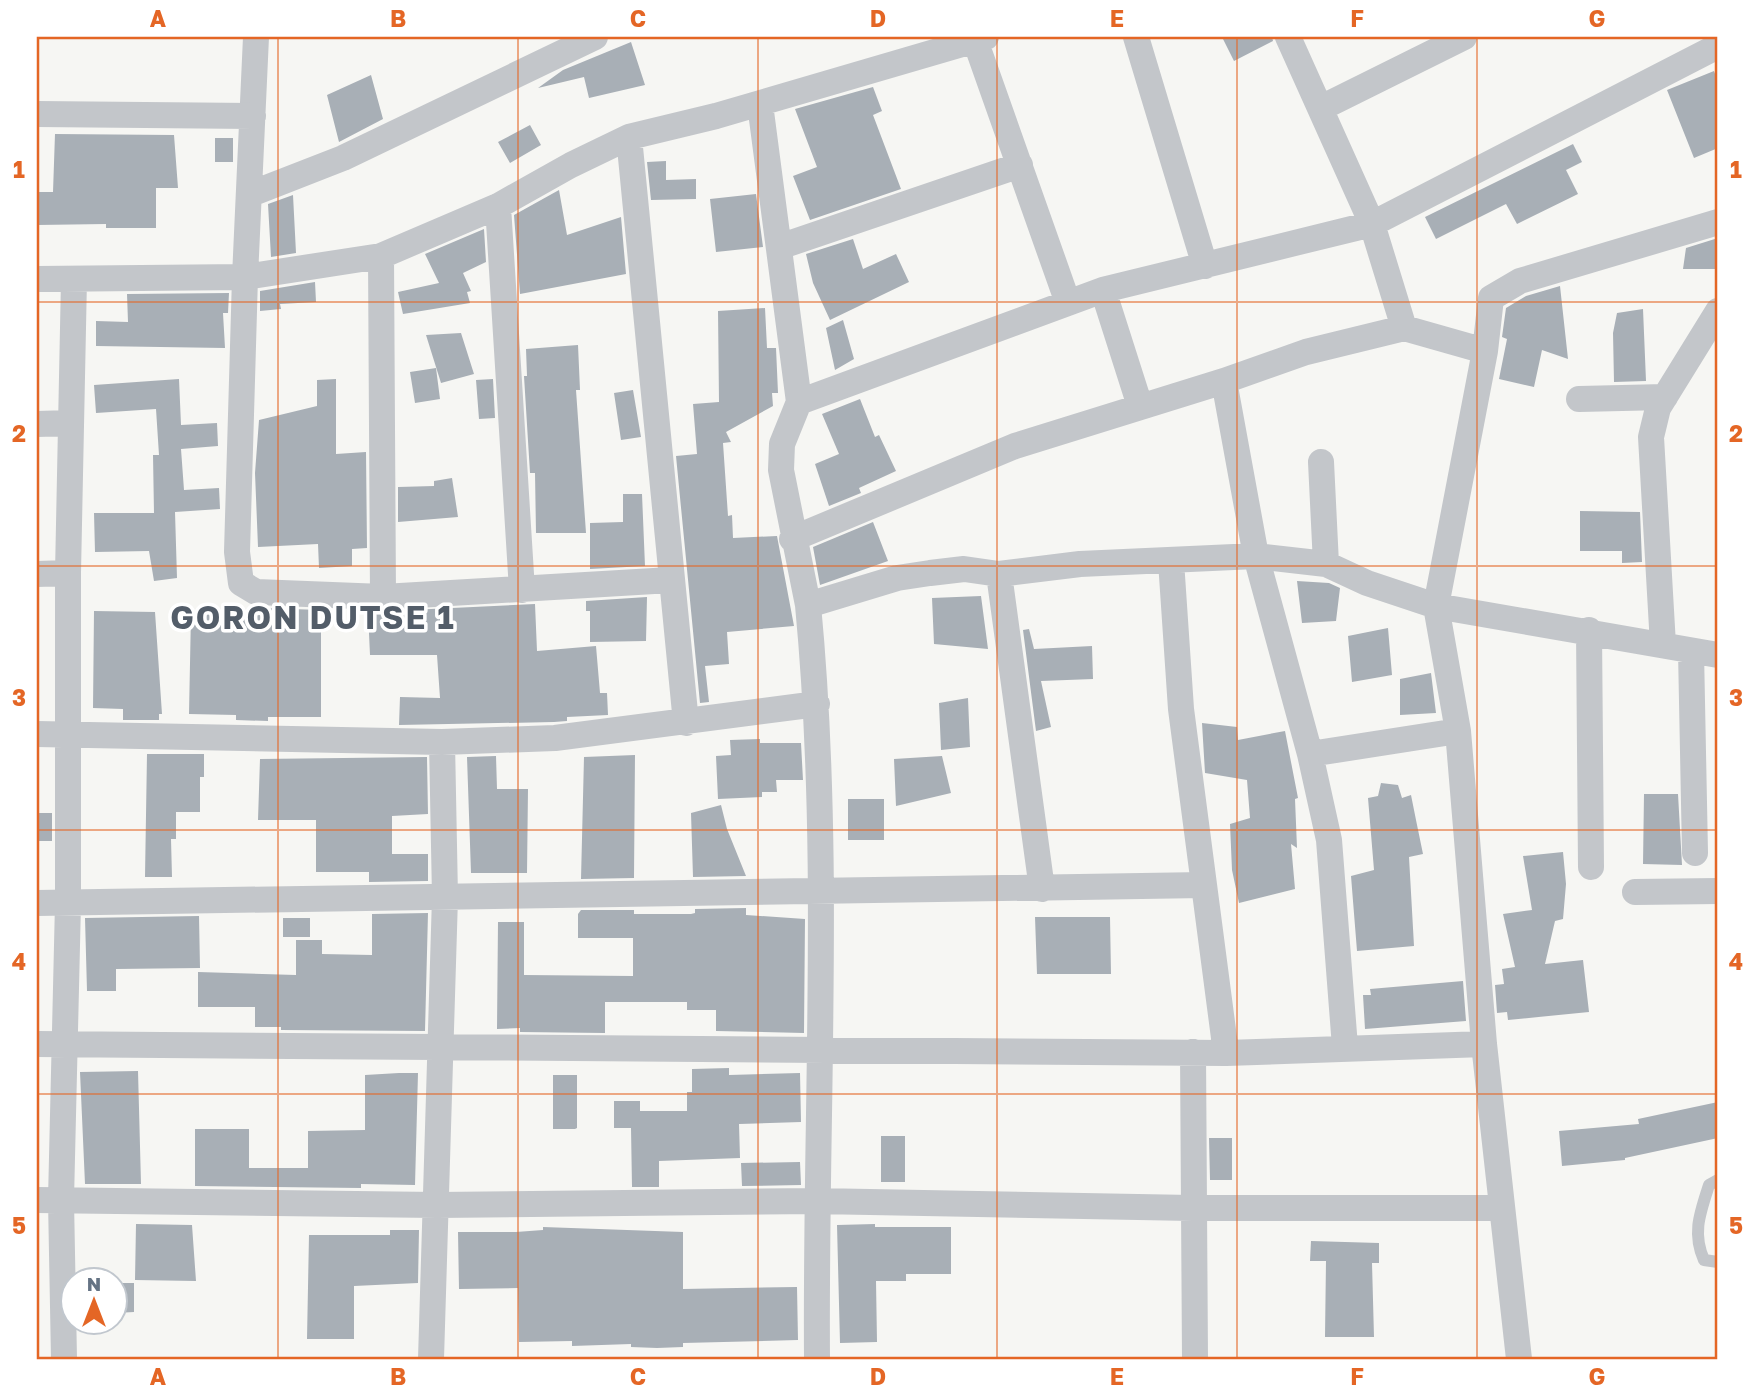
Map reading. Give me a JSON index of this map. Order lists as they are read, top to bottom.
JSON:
{
  "districts": ["GORON DUTSE 1"],
  "north": "top",
  "grid": {
    "columns": [
      "A",
      "B",
      "C",
      "D",
      "E",
      "F",
      "G"
    ],
    "rows": [
      "1",
      "2",
      "3",
      "4",
      "5"
    ]
  }
}
